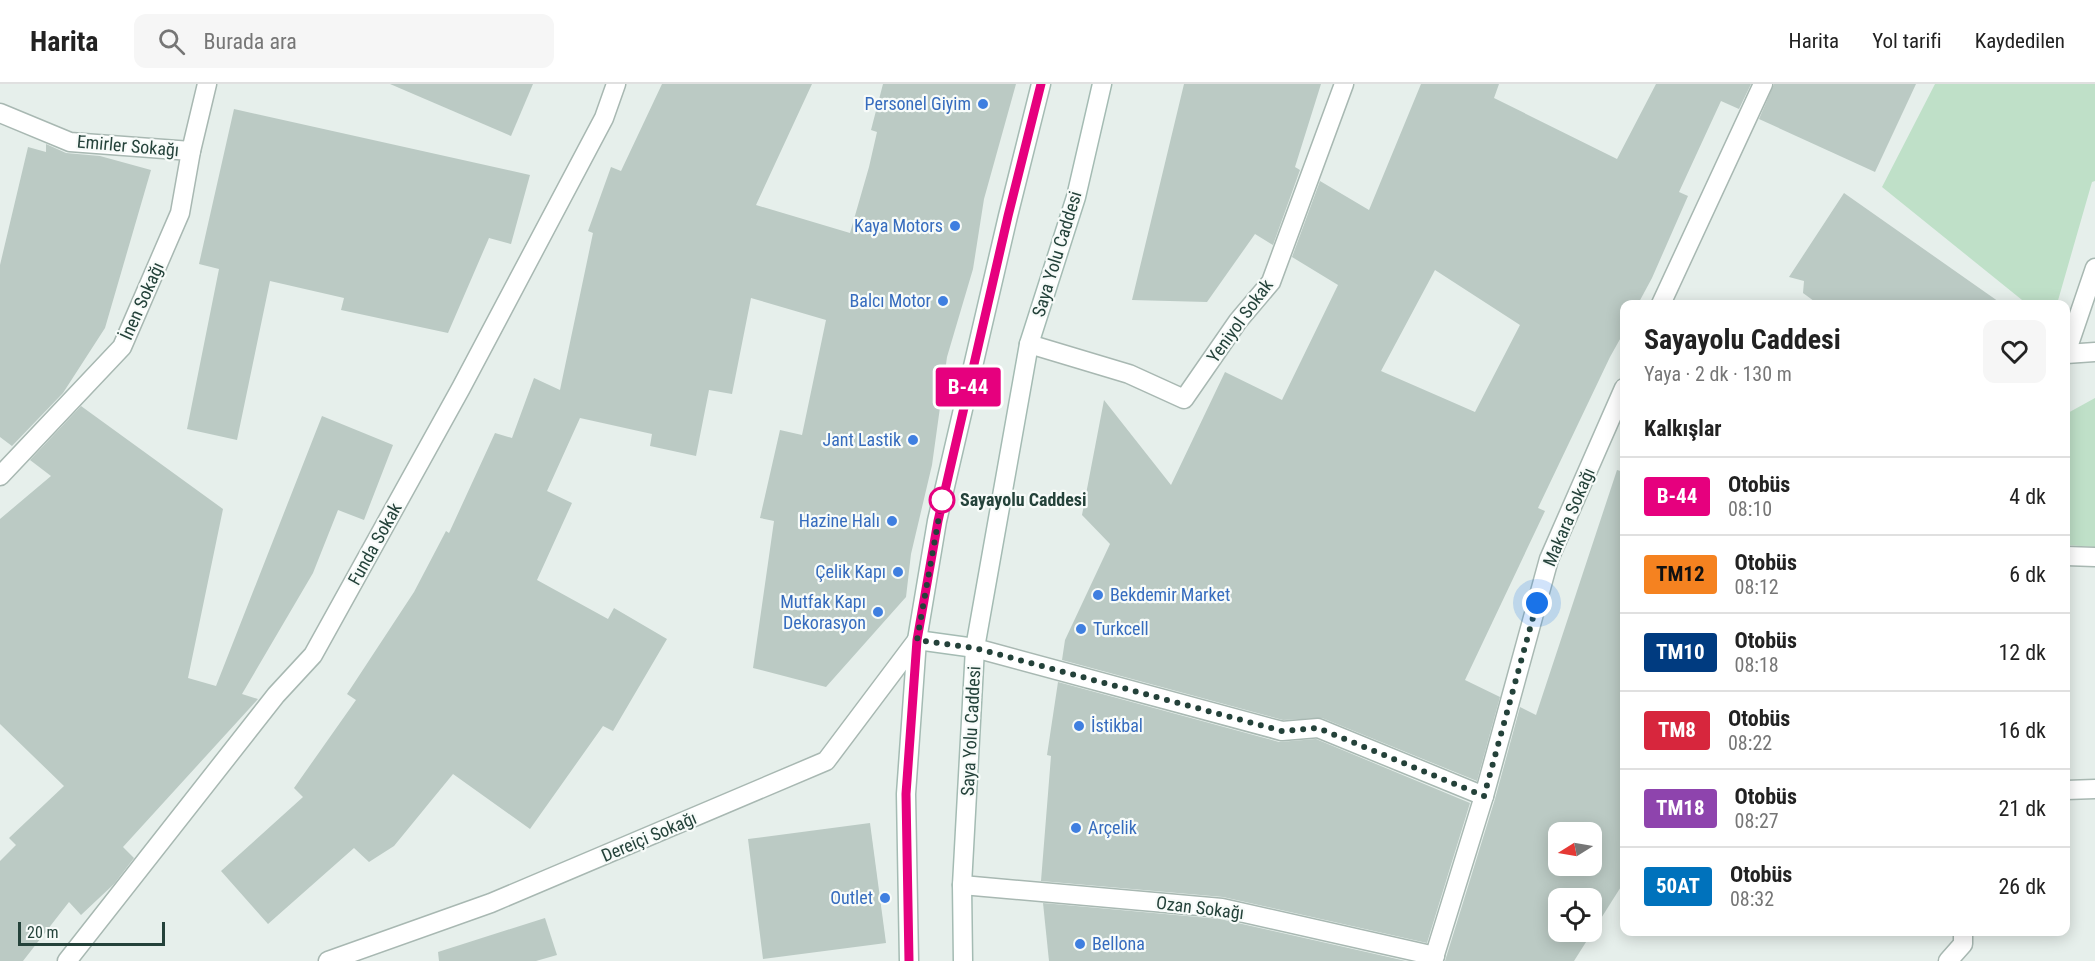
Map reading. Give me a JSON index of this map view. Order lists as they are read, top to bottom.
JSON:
{
  "streets": {
    "street": [
      "Emirler Sokağı",
      "Saya Yolu Caddesi",
      "İnen Sokağı",
      "Yeniyol Sokak",
      "Makara Sokağı",
      "Funda Sokak",
      "Dereiçi Sokağı",
      "Ozan Sokağı"
    ]
  },
  "crossings": [
    ["Emirler Sokağı", "İnen Sokağı"],
    ["Saya Yolu Caddesi", "Yeniyol Sokak"],
    ["Saya Yolu Caddesi", "Ozan Sokağı"],
    ["Makara Sokağı", "Ozan Sokağı"]
  ],
  "places": [
    "Personel Giyim",
    "Kaya Motors",
    "Balcı Motor",
    "Jant Lastik",
    "Sayayolu Caddesi",
    "Hazine Halı",
    "Çelik Kapı",
    "Bekdemir Market",
    "Mutfak Kapı Dekorasyon",
    "Turkcell",
    "İstikbal",
    "Arçelik",
    "Outlet",
    "Bellona"
  ],
  "lines": ["bus line B-44"],
  "scale_bar": "20 m",
  "north": "left",
  "page": {
    "header": "Harita",
    "search": "Burada ara",
    "nav": ["Harita", "Yol tarifi", "Kaydedilen"],
    "on_map": "B-44",
    "heading": [
      ["Sayayolu Caddesi", "Yaya · 2 dk · 130 m"],
      "Kalkışlar"
    ],
    "list": [
      {
        "mark": "B-44",
        "name": "Otobüs",
        "note": "08:10",
        "value": "4 dk"
      },
      {
        "mark": "TM12",
        "name": "Otobüs",
        "note": "08:12",
        "value": "6 dk"
      },
      {
        "mark": "TM10",
        "name": "Otobüs",
        "note": "08:18",
        "value": "12 dk"
      },
      {
        "mark": "TM8",
        "name": "Otobüs",
        "note": "08:22",
        "value": "16 dk"
      },
      {
        "mark": "TM18",
        "name": "Otobüs",
        "note": "08:27",
        "value": "21 dk"
      },
      {
        "mark": "50AT",
        "name": "Otobüs",
        "note": "08:32",
        "value": "26 dk"
      }
    ],
    "scale": "20 m"
  }
}
